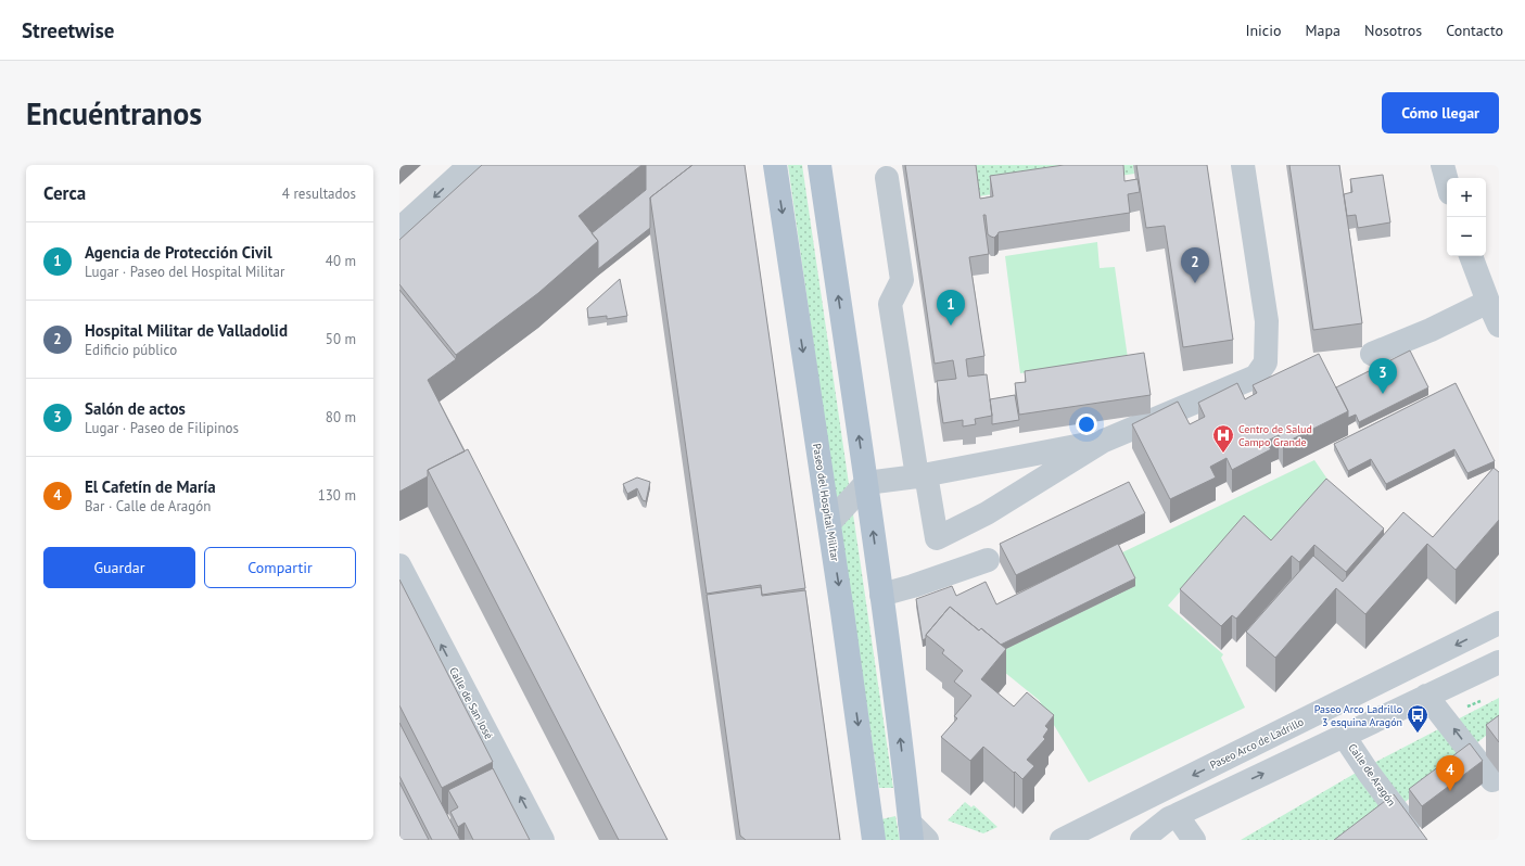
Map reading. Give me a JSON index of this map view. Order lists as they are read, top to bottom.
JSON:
{
  "streets": {
    "main road": ["Paseo del Hospital Militar"],
    "street": ["Calle de San José", "Paseo Arco de Ladrillo", "Calle de Aragón"]
  },
  "one_way": ["Calle de San José"],
  "places": {
    "hospital": ["Centro de Salud Campo Grande"],
    "bus stop": ["Paseo Arco Ladrillo 3 esquina Aragón"]
  },
  "page": {
    "header": "Streetwise",
    "nav": [
      "Inicio",
      "Mapa",
      "Nosotros",
      "Contacto"
    ],
    "buttons": [
      "Cómo llegar",
      ["Guardar", "Compartir"]
    ],
    "title": "Encuéntranos",
    "heading": ["Cerca", "4 resultados"],
    "map_buttons": ["+", "−"],
    "list": [
      {
        "mark": "1",
        "name": "Agencia de Protección Civil",
        "note": "Lugar · Paseo del Hospital Militar",
        "value": "40 m"
      },
      {
        "mark": "2",
        "name": "Hospital Militar de Valladolid",
        "note": "Edificio público",
        "value": "50 m"
      },
      {
        "mark": "3",
        "name": "Salón de actos",
        "note": "Lugar · Paseo de Filipinos",
        "value": "80 m"
      },
      {
        "mark": "4",
        "name": "El Cafetín de María",
        "note": "Bar · Calle de Aragón",
        "value": "130 m"
      }
    ],
    "pins": [
      "2",
      "1",
      "3",
      "4"
    ]
  }
}
